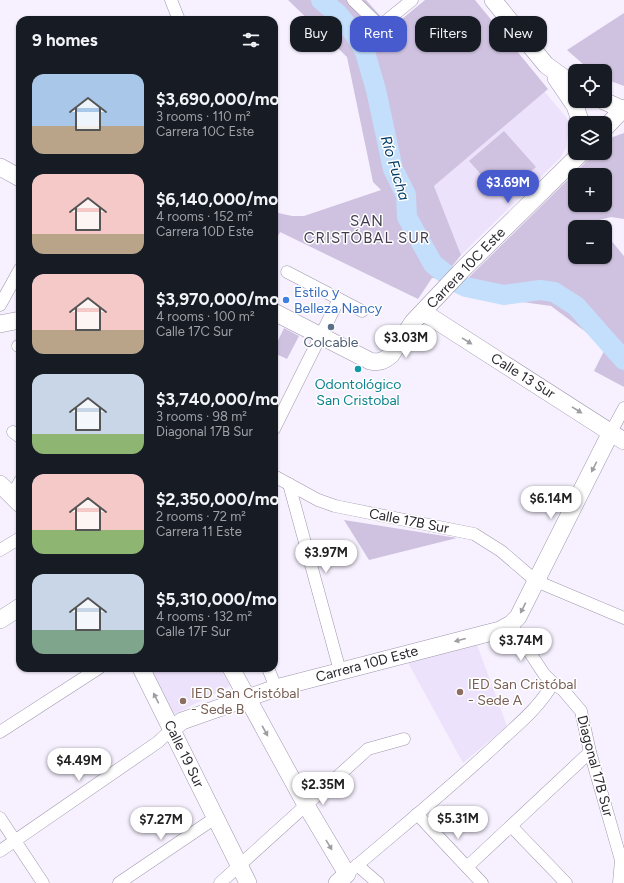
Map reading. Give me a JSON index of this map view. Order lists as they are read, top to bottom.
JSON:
{
  "streets": {
    "street": [
      "Carrera 10C Este",
      "Calle 13 Sur",
      "Calle 17B Sur",
      "Carrera 10D Este",
      "Calle 19 Sur",
      "Diagonal 17B Sur"
    ]
  },
  "crossings": [
    ["Carrera 10C Este", "Calle 13 Sur"],
    ["Carrera 10D Este", "Calle 19 Sur"],
    ["Carrera 10D Este", "Diagonal 17B Sur"]
  ],
  "one_way": ["Calle 13 Sur"],
  "districts": ["SAN CRISTÓBAL SUR"],
  "water": ["Río Fucha"],
  "places": [
    "Estilo y Belleza Nancy",
    "Colcable",
    "Odontológico San Cristobal",
    "IED San Cristóbal - Sede A",
    "IED San Cristóbal - Sede B"
  ],
  "page": {
    "chip": [
      "Buy",
      "Rent",
      "Filters",
      "New"
    ],
    "heading": "9 homes",
    "map_buttons": ["+", "−"],
    "list": [
      {
        "name": "$3,690,000/mo",
        "note": "3 rooms · 110 m² · Carrera 10C Este"
      },
      {
        "name": "$6,140,000/mo",
        "note": "4 rooms · 152 m² · Carrera 10D Este"
      },
      {
        "name": "$3,970,000/mo",
        "note": "4 rooms · 100 m² · Calle 17C Sur"
      },
      {
        "name": "$3,740,000/mo",
        "note": "3 rooms · 98 m² · Diagonal 17B Sur"
      },
      {
        "name": "$2,350,000/mo",
        "note": "2 rooms · 72 m² · Carrera 11 Este"
      },
      {
        "name": "$5,310,000/mo",
        "note": "4 rooms · 132 m² · Calle 17F Sur"
      }
    ],
    "price": [
      "$3.69M",
      "$3.03M",
      "$6.14M",
      "$3.97M",
      "$3.74M",
      "$4.49M",
      "$2.35M",
      "$5.31M",
      "$7.27M"
    ]
  }
}
